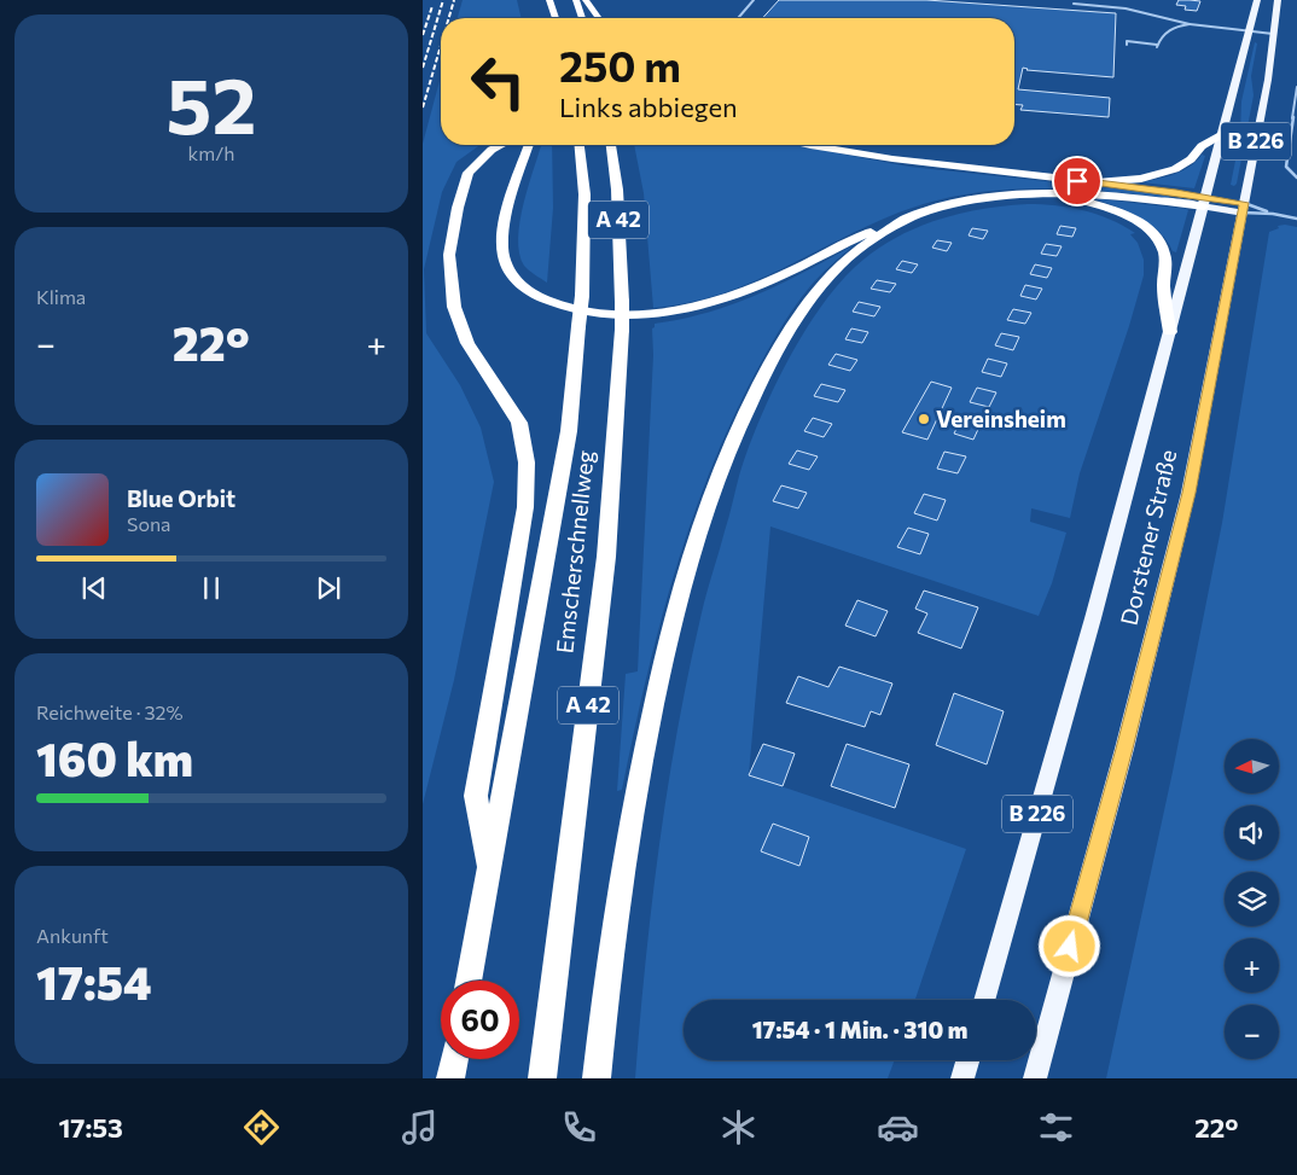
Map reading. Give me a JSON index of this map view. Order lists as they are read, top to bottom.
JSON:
{
  "streets": {
    "highway": ["A 42", "Emscherschnellweg"],
    "main road": ["B 226", "Dorstener Straße"]
  },
  "places": ["Vereinsheim"],
  "north": "left",
  "page": {
    "tile": [
      ["52", "km/h"],
      "Klima",
      ["Reichweite · 32%", "160 km"],
      ["Ankunft", "17:54"]
    ],
    "turn": ["250 m", "Links abbiegen"],
    "heat": ["−", "22°", "+"],
    "song": ["Blue Orbit", "Sona"],
    "map_buttons": ["+", "−"],
    "limit": "60",
    "trip": "17:54 · 1 Min. · 310 m",
    "tabs": ["17:53", "22°"]
  }
}
